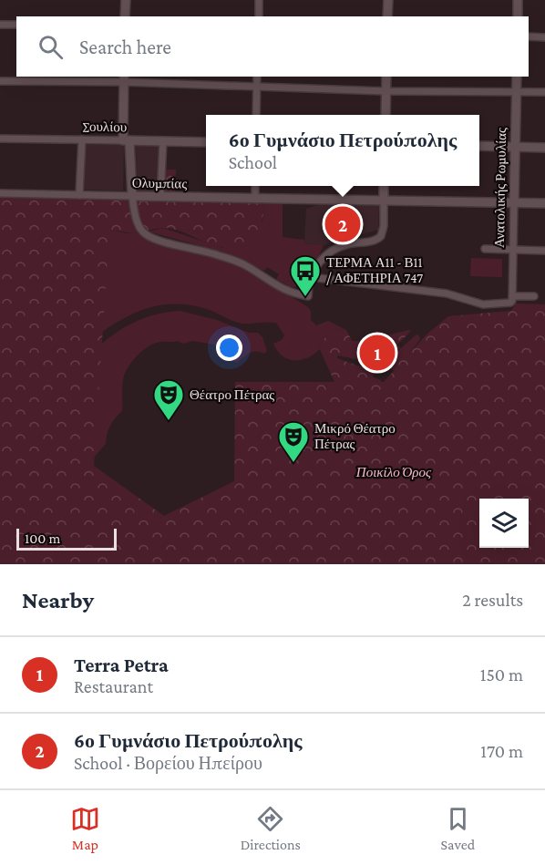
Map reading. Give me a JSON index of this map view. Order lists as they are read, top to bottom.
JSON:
{
  "streets": {
    "street": ["Σουλίου", "Ολυμπίας", "Ανατολικής Ρωμυλίας"]
  },
  "crossings": [
    ["Ολυμπίας", "Ανατολικής Ρωμυλίας"]
  ],
  "parks": ["Ποικίλο Όρος"],
  "places": {
    "bus stop": ["ΤΕΡΜΑ Α11 - Β11 / ΑΦΕΤΗΡΙΑ 747"],
    "theatre": ["Θέατρο Πέτρας", "Μικρό Θέατρο Πέτρας"]
  },
  "scale_bar": "100 m",
  "page": {
    "search": "Search here",
    "popup": ["6ο Γυμνάσιο Πετρούπολης", "School"],
    "pins": ["2", "1"],
    "scale": "100 m",
    "heading": ["Nearby", "2 results"],
    "list": [
      {
        "mark": "1",
        "name": "Terra Petra",
        "note": "Restaurant",
        "value": "150 m"
      },
      {
        "mark": "2",
        "name": "6ο Γυμνάσιο Πετρούπολης",
        "note": "School · Βορείου Ηπείρου",
        "value": "170 m"
      }
    ],
    "nav": ["Map", "Directions", "Saved"]
  }
}
